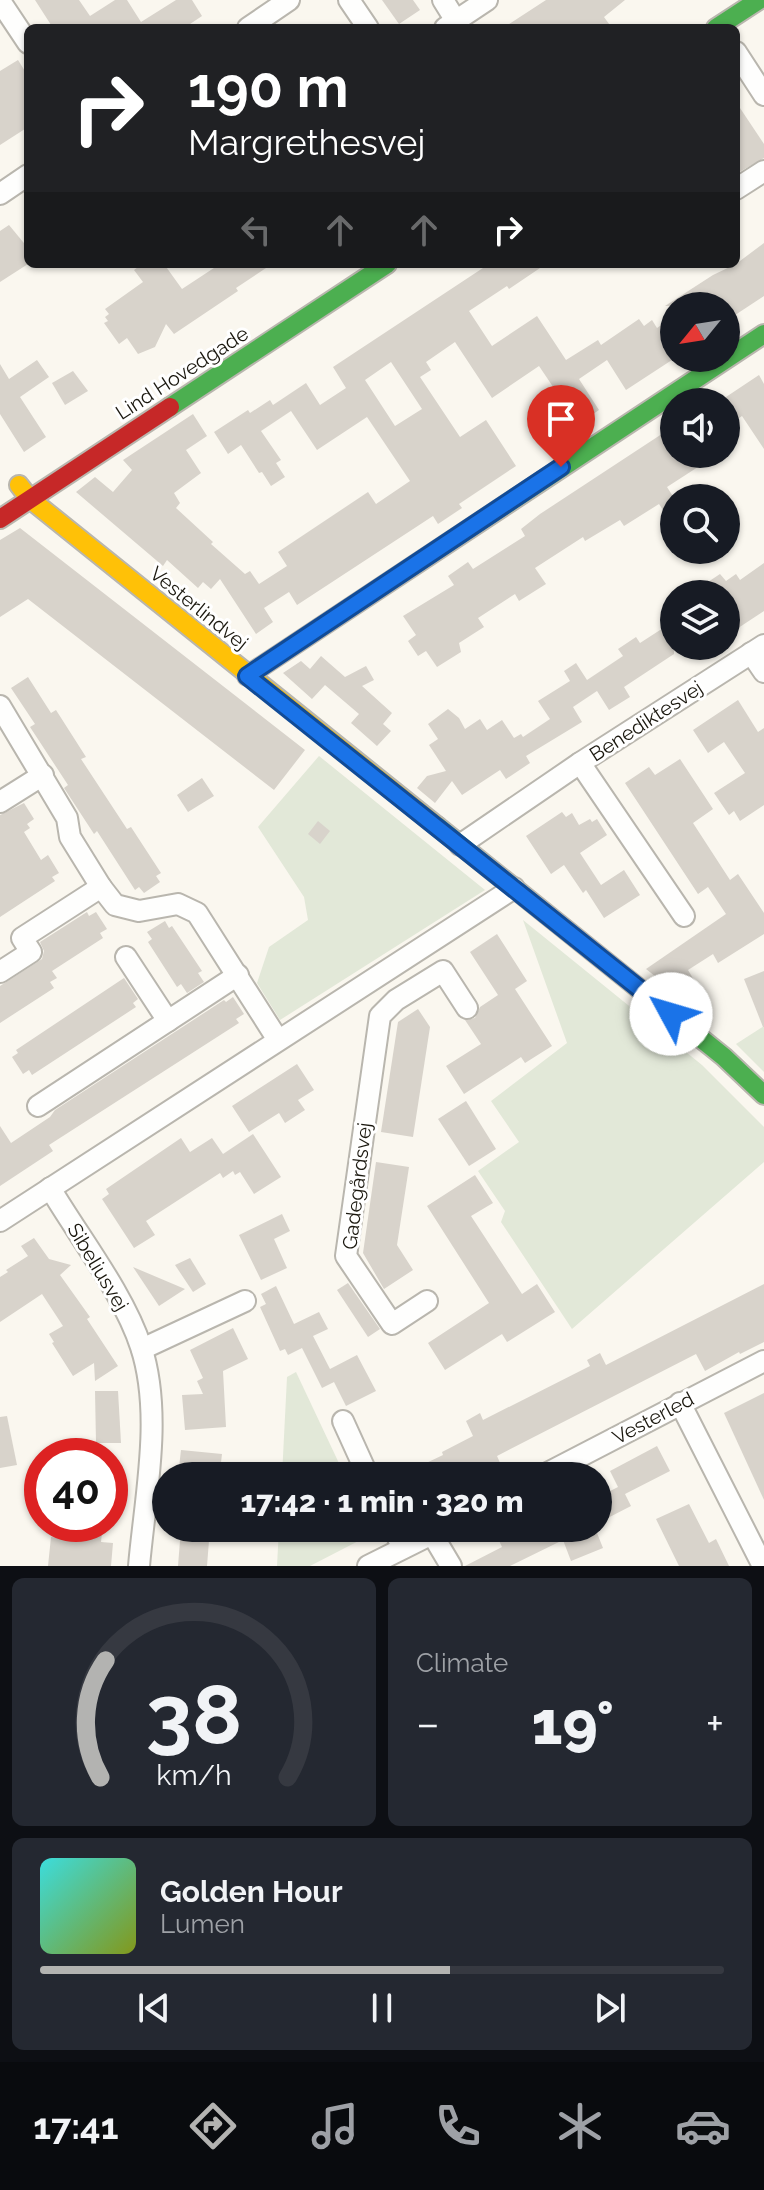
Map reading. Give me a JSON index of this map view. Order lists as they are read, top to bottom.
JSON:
{
  "streets": {
    "street": [
      "Lind Hovedgade",
      "Vesterlindvej",
      "Benediktesvej",
      "Gadegårdsvej",
      "Sibeliusvej",
      "Vesterled"
    ]
  },
  "crossings": [
    ["Lind Hovedgade", "Vesterlindvej"],
    ["Vesterlindvej", "Benediktesvej"]
  ],
  "north": "bottom left",
  "page": {
    "turn": ["190 m", "Margrethesvej"],
    "limit": "40",
    "trip": "17:42 · 1 min · 320 m",
    "tile": "Climate",
    "heat": ["−", "19°", "+"],
    "song": ["Golden Hour", "Lumen"],
    "tabs": "17:41",
    "gauge": ["38", "km/h"]
  }
}
